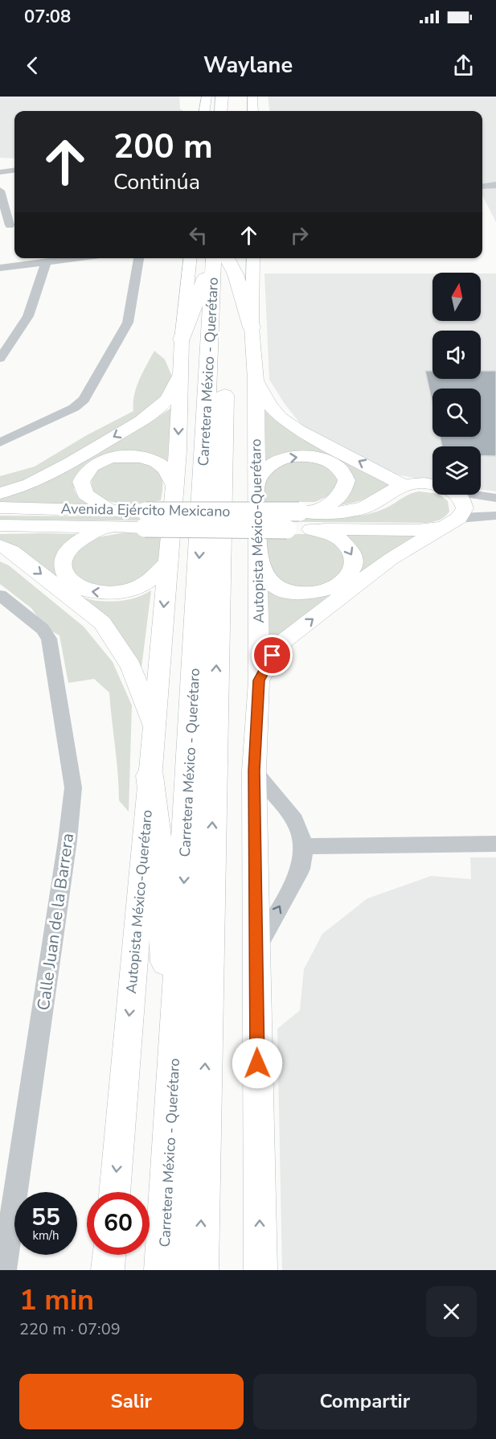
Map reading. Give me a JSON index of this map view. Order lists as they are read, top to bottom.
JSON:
{
  "streets": {
    "highway": ["Carretera México - Querétaro"],
    "main road": ["Avenida Ejército Mexicano", "Autopista México-Querétaro"],
    "street": ["Calle Juan de la Barrera"]
  },
  "north": "top",
  "page": {
    "status": "07:08",
    "header": "Waylane",
    "turn": ["200 m", "Continúa"],
    "speed": "55 km/h",
    "limit": "60",
    "heading": ["1 min", "220 m · 07:09"],
    "buttons": ["Salir", "Compartir"]
  }
}
